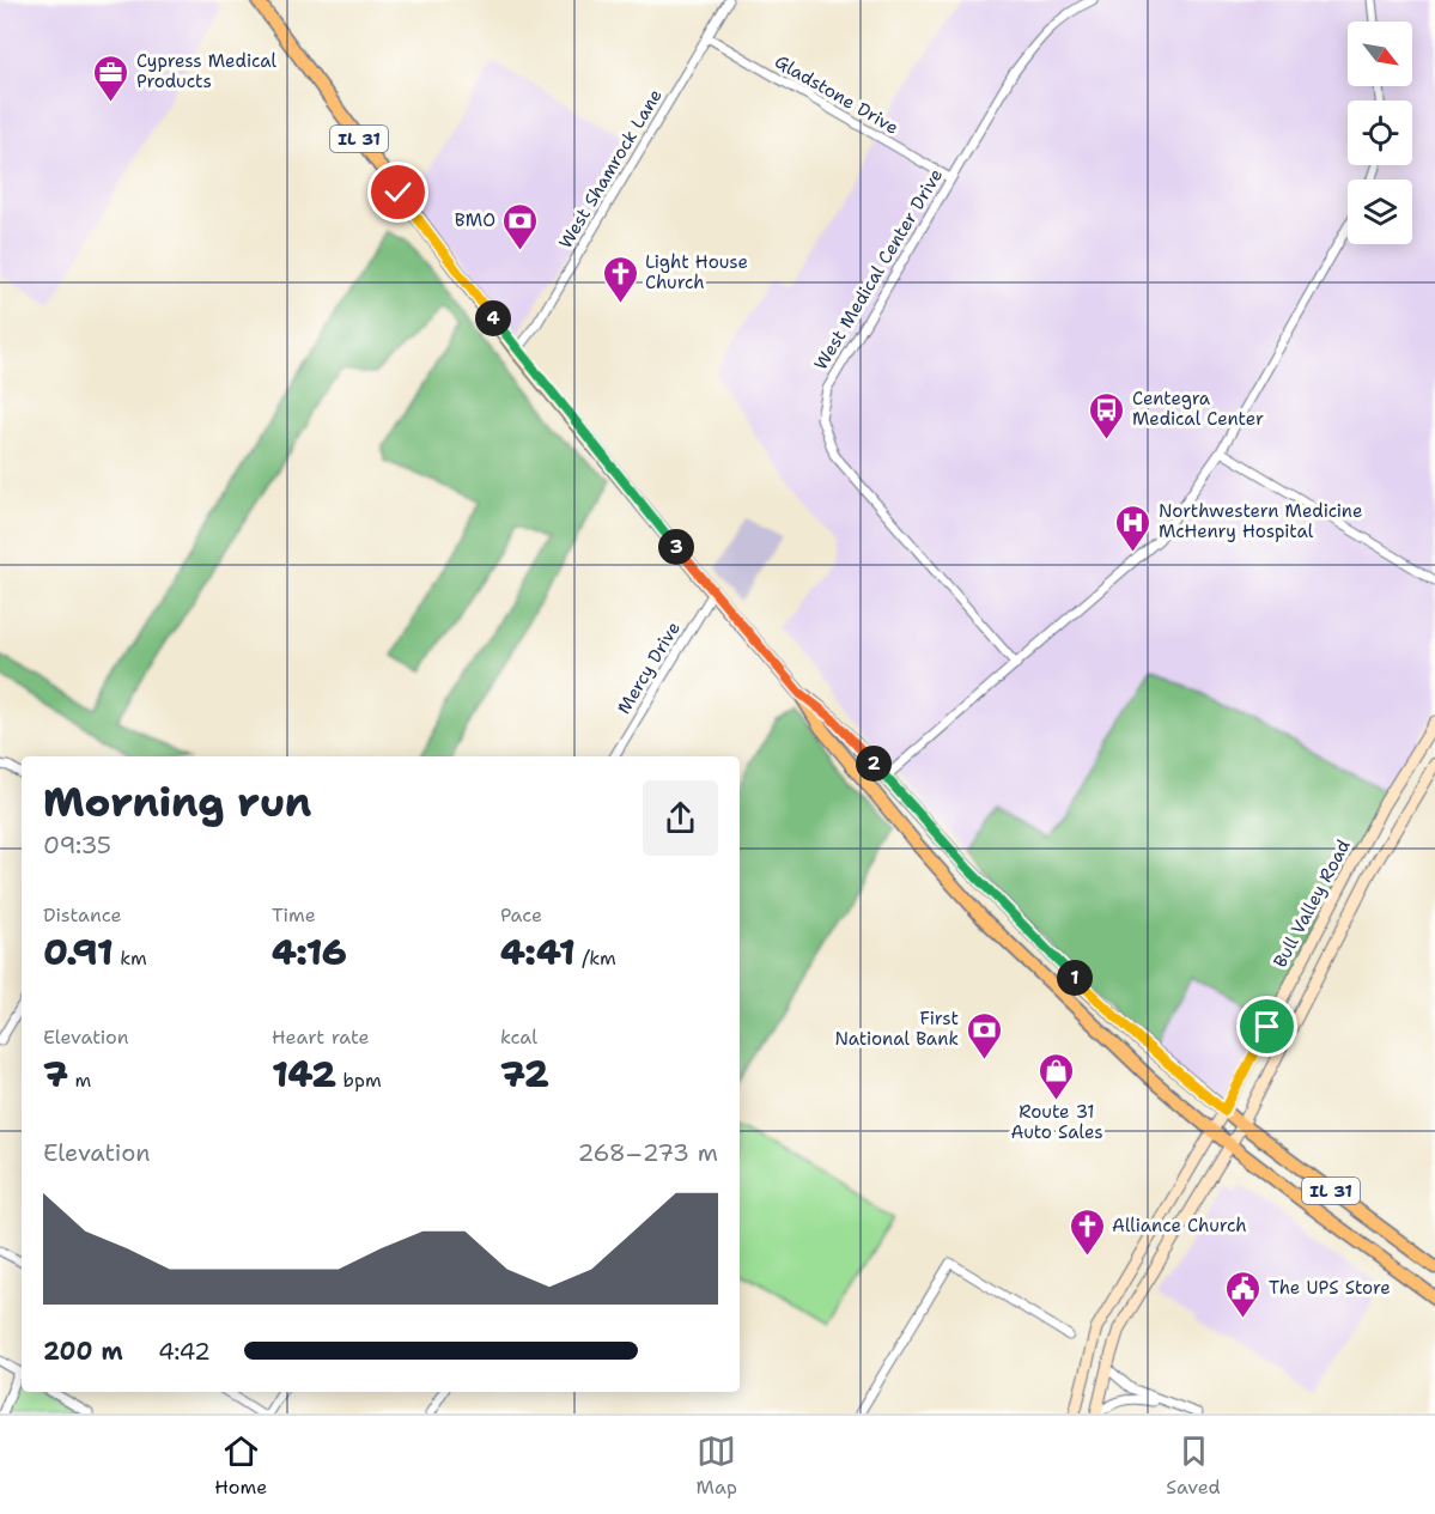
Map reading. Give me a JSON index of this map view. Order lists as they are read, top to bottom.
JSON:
{
  "streets": {
    "main road": ["IL 31"],
    "street": [
      "Gladstone Drive",
      "West Shamrock Lane",
      "West Medical Center Drive",
      "Mercy Drive",
      "Bull Valley Road"
    ]
  },
  "crossings": [
    ["Gladstone Drive", "West Shamrock Lane"],
    ["Gladstone Drive", "West Medical Center Drive"],
    ["IL 31", "West Shamrock Lane"],
    ["IL 31", "Mercy Drive"],
    ["IL 31", "Bull Valley Road"]
  ],
  "places": {
    "office": ["Cypress Medical Products"],
    "bank": ["BMO", "First National Bank"],
    "church": ["Light House Church", "Alliance Church"],
    "bus stop": ["Centegra Medical Center"],
    "hospital": ["Northwestern Medicine McHenry Hospital"],
    "shop": ["Route 31 Auto Sales"],
    "public building": ["The UPS Store"]
  },
  "north": "bottom right",
  "page": {
    "pins": [
      "4",
      "3",
      "2",
      "1"
    ],
    "heading": ["Morning run", "09:35"],
    "stats": [
      ["Distance", "0.91 km"],
      ["Time", "4:16"],
      ["Pace", "4:41 /km"],
      ["Elevation", "7 m"],
      ["Heart rate", "142 bpm"],
      ["kcal", "72"]
    ],
    "chart": ["Elevation", "268–273 m"],
    "list": [
      {
        "name": "200 m",
        "note": "4:42"
      }
    ],
    "tabs": ["Home", "Map", "Saved"]
  }
}
